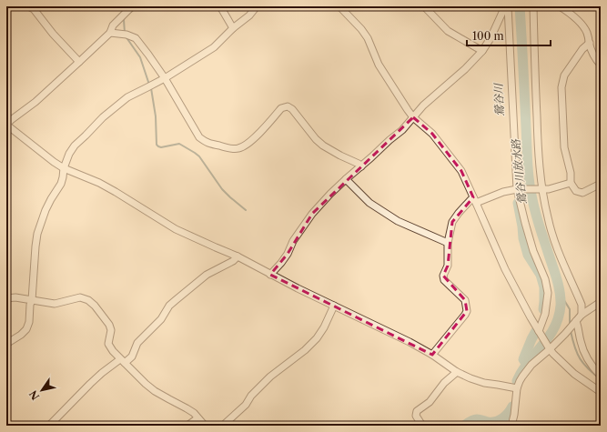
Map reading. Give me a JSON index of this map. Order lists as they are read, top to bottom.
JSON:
{
  "water": ["鶯谷川", "鶯谷川放水路"],
  "scale_bar": "100 m",
  "north": "bottom left"
}
